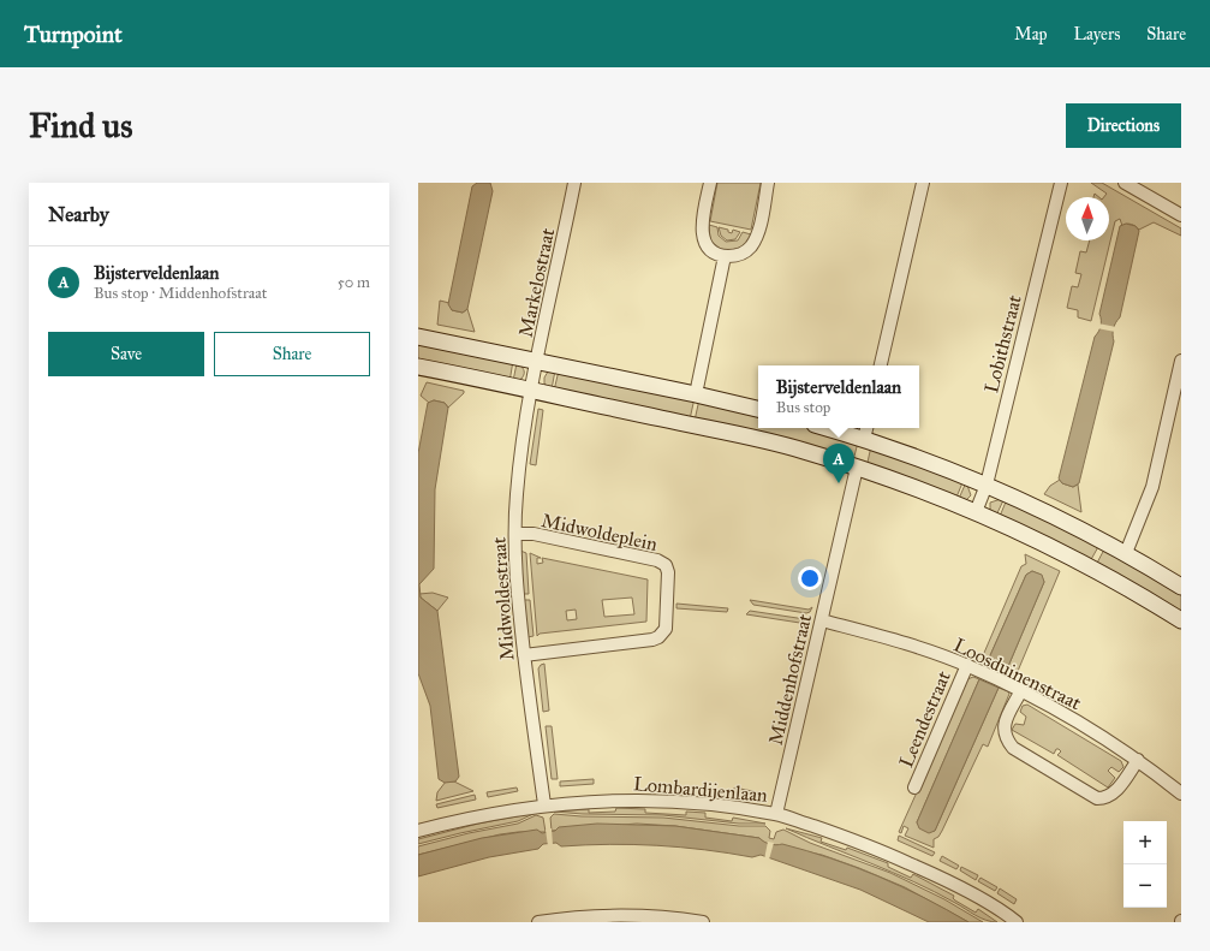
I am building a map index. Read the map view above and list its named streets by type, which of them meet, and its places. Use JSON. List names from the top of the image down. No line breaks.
{"streets":{"street":["Markelostraat","Lobithstraat","Midwoldeplein","Midwoldestraat","Loosduinenstraat","Middenhofstraat","Leendestraat","Lombardijenlaan"]},"crossings":[["Markelostraat","Midwoldestraat"],["Midwoldeplein","Midwoldestraat"],["Midwoldestraat","Lombardijenlaan"],["Loosduinenstraat","Middenhofstraat"],["Loosduinenstraat","Leendestraat"],["Middenhofstraat","Lombardijenlaan"]],"north":"top","page":{"header":"Turnpoint","nav":["Map","Layers","Share"],"buttons":["Directions",["Save","Share"]],"title":"Find us","heading":"Nearby","list":[{"mark":"A","name":"Bijsterveldenlaan","note":"Bus stop · Middenhofstraat","value":"50 m"}],"popup":["Bijsterveldenlaan","Bus stop"],"pins":"A","map_buttons":["+","−"]}}
